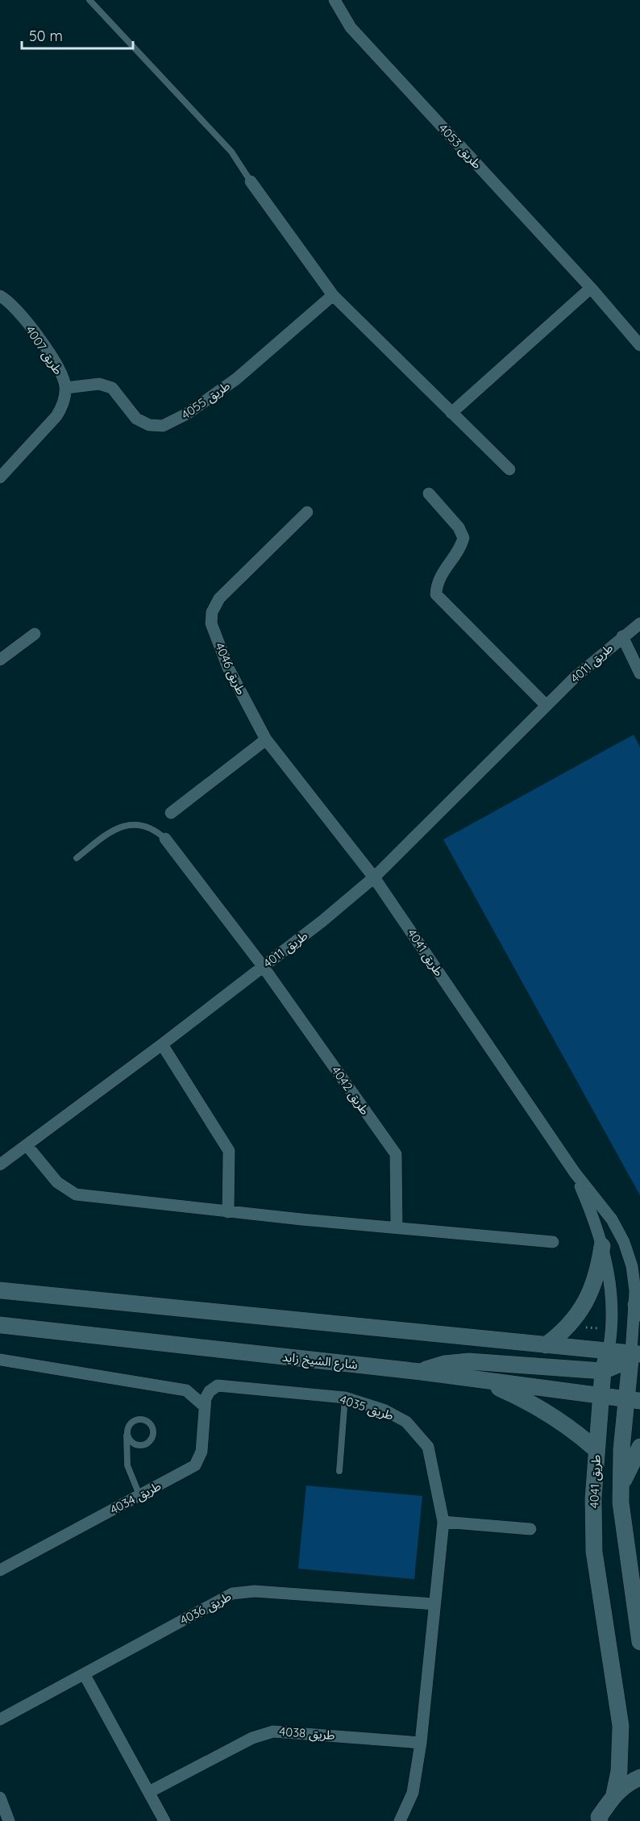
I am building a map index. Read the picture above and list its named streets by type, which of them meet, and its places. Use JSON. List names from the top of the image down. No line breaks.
{"streets":{"main road":["طريق 4041","شارع الشيخ زايد"],"street":["طريق 4053","طريق 4007","طريق 4055","طريق 4011","طريق 4046","طريق 4042","طريق 4035","طريق 4034","طريق 4036","طريق 4038"]},"crossings":[["طريق 4007","طريق 4055"],["طريق 4011","طريق 4041"],["طريق 4011","طريق 4042"],["طريق 4046","طريق 4041"],["طريق 4041","شارع الشيخ زايد"],["طريق 4035","طريق 4034"],["طريق 4035","طريق 4036"],["طريق 4035","طريق 4038"]],"scale_bar":"50 m"}
